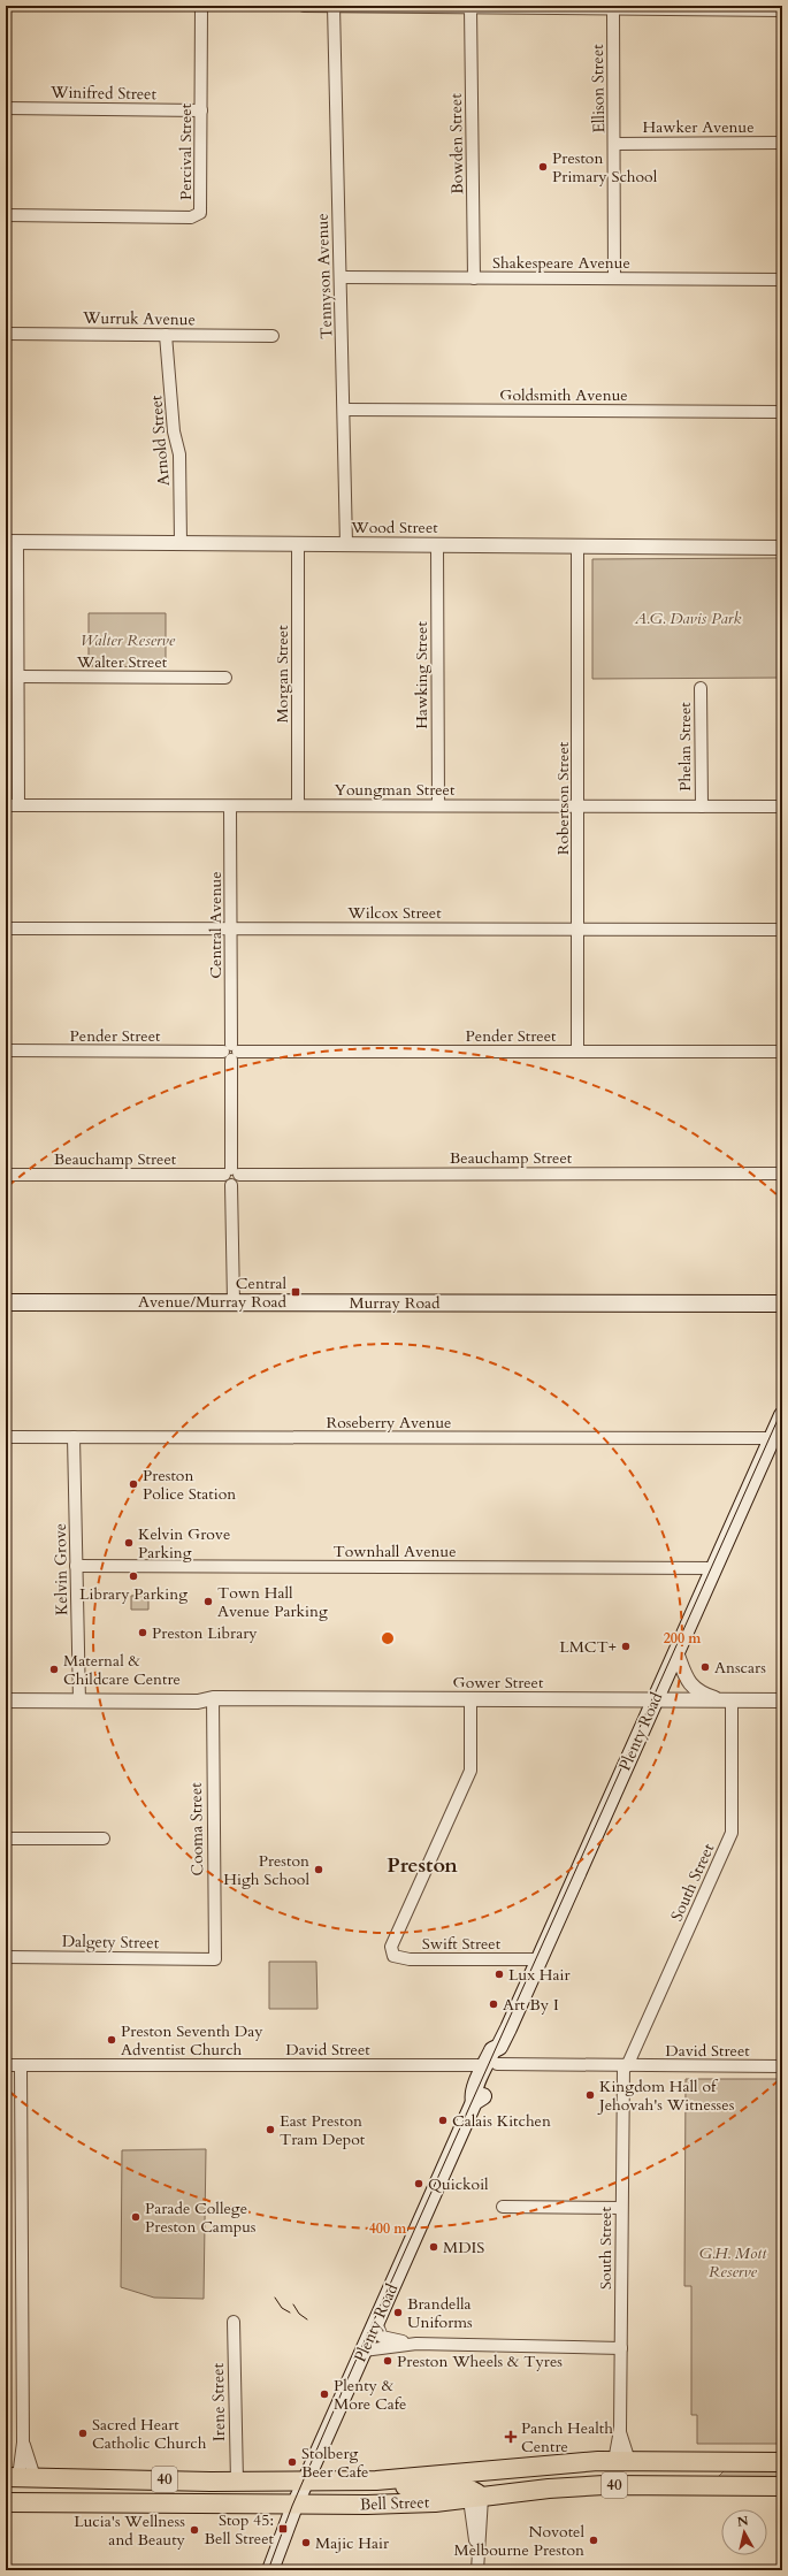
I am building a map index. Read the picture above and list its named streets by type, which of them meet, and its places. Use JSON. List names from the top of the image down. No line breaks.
{"streets":{"highway":["40","Bell Street"],"main road":["Murray Road","Plenty Road"],"street":["Ellison Street","Winifred Street","Hawker Avenue","Bowden Street","Percival Street","Shakespeare Avenue","Tennyson Avenue","Wurruk Avenue","Goldsmith Avenue","Arnold Street","Wood Street","Walter Street","Morgan Street","Hawking Street","Phelan Street","Youngman Street","Robertson Street","Wilcox Street","Central Avenue","Pender Street","Beauchamp Street","Roseberry Avenue","Townhall Avenue","Kelvin Grove","Gower Street","Cooma Street","South Street","Dalgety Street","Swift Street","David Street","Irene Street"]},"crossings":[["Ellison Street","Hawker Avenue"],["Ellison Street","Shakespeare Avenue"],["Winifred Street","Percival Street"],["Bowden Street","Shakespeare Avenue"],["Shakespeare Avenue","Tennyson Avenue"],["Tennyson Avenue","Goldsmith Avenue"],["Tennyson Avenue","Wood Street"],["Wurruk Avenue","Arnold Street"],["Arnold Street","Wood Street"],["Wood Street","Morgan Street"],["Wood Street","Hawking Street"],["Wood Street","Robertson Street"],["Morgan Street","Youngman Street"],["Hawking Street","Youngman Street"],["Phelan Street","Youngman Street"],["Youngman Street","Robertson Street"],["Youngman Street","Central Avenue"],["Robertson Street","Wilcox Street"],["Robertson Street","Pender Street"],["Wilcox Street","Central Avenue"],["Central Avenue","Pender Street"],["Central Avenue","Beauchamp Street"],["Roseberry Avenue","Kelvin Grove"],["Roseberry Avenue","Plenty Road"],["Townhall Avenue","Kelvin Grove"],["Townhall Avenue","Plenty Road"],["Kelvin Grove","Gower Street"],["Gower Street","Plenty Road"],["Gower Street","Cooma Street"],["Gower Street","South Street"],["Gower Street","Swift Street"],["Plenty Road","Swift Street"],["Plenty Road","David Street"],["Plenty Road","Bell Street"],["Cooma Street","Dalgety Street"],["South Street","David Street"],["South Street","Bell Street"],["Irene Street","Bell Street"]],"districts":["Preston"],"parks":["A.G. Davis Park","Walter Reserve","G.H. Mott Reserve"],"places":{"other":["Preston Primary School","Preston Police Station","Kelvin Grove Parking","Library Parking","Town Hall Avenue Parking","Preston Library","LMCT+","Anscars","Maternal & Childcare Centre","Preston High School","Lux Hair","Art By I","Preston Seventh Day Adventist Church","Kingdom Hall of Jehovah's Witnesses","Calais Kitchen","East Preston Tram Depot","Quickoil","Parade College Preston Campus","MDIS","Brandella Uniforms","Preston Wheels & Tyres","Plenty & More Cafe","Sacred Heart Catholic Church","Stolberg Beer Cafe","Lucia's Wellness and Beauty","Novotel Melbourne Preston","Majic Hair"],"transit":["Central Avenue/Murray Road","Stop 45: Bell Street"],"health":["Panch Health Centre"]},"north":"top","rings":["200 m","400 m"]}
